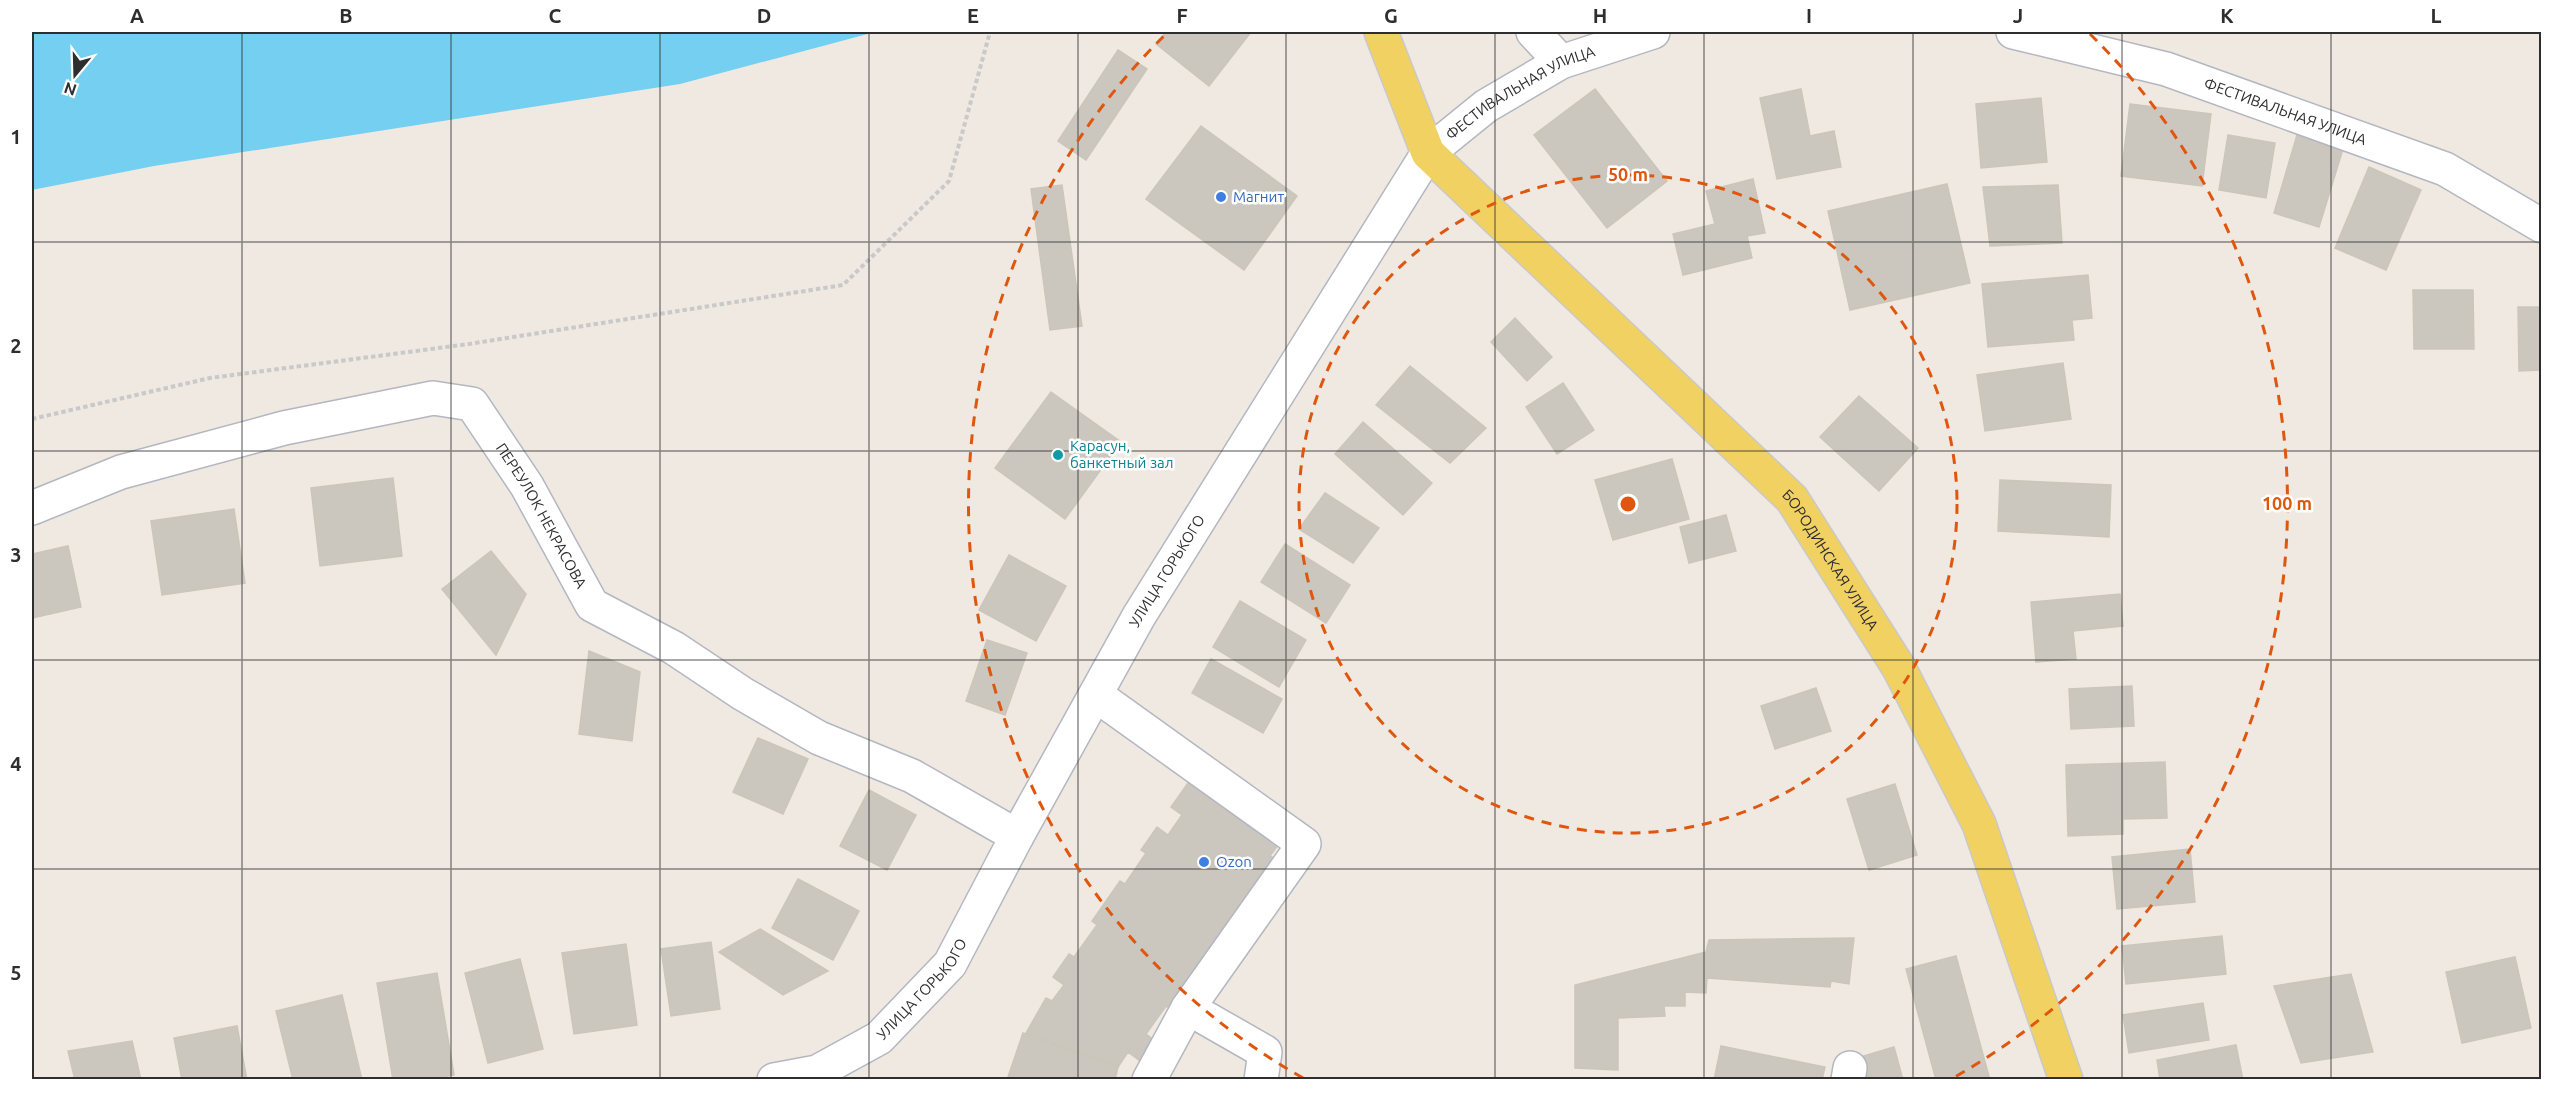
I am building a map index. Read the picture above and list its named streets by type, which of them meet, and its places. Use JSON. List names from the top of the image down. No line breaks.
{"streets":{"main road":["БОРОДИНСКАЯ УЛИЦА"],"street":["ФЕСТИВАЛЬНАЯ УЛИЦА","ПЕРЕУЛОК НЕКРАСОВА","УЛИЦА ГОРЬКОГО"]},"crossings":[["ФЕСТИВАЛЬНАЯ УЛИЦА","БОРОДИНСКАЯ УЛИЦА"],["ФЕСТИВАЛЬНАЯ УЛИЦА","УЛИЦА ГОРЬКОГО"],["ПЕРЕУЛОК НЕКРАСОВА","УЛИЦА ГОРЬКОГО"],["БОРОДИНСКАЯ УЛИЦА","УЛИЦА ГОРЬКОГО"]],"places":["Магнит","Карасун, банкетный зал","Ozon"],"north":"bottom","grid":{"columns":["A","B","C","D","E","F","G","H","I","J","K","L"],"rows":["1","2","3","4","5"]},"rings":["50 m","100 m"]}
